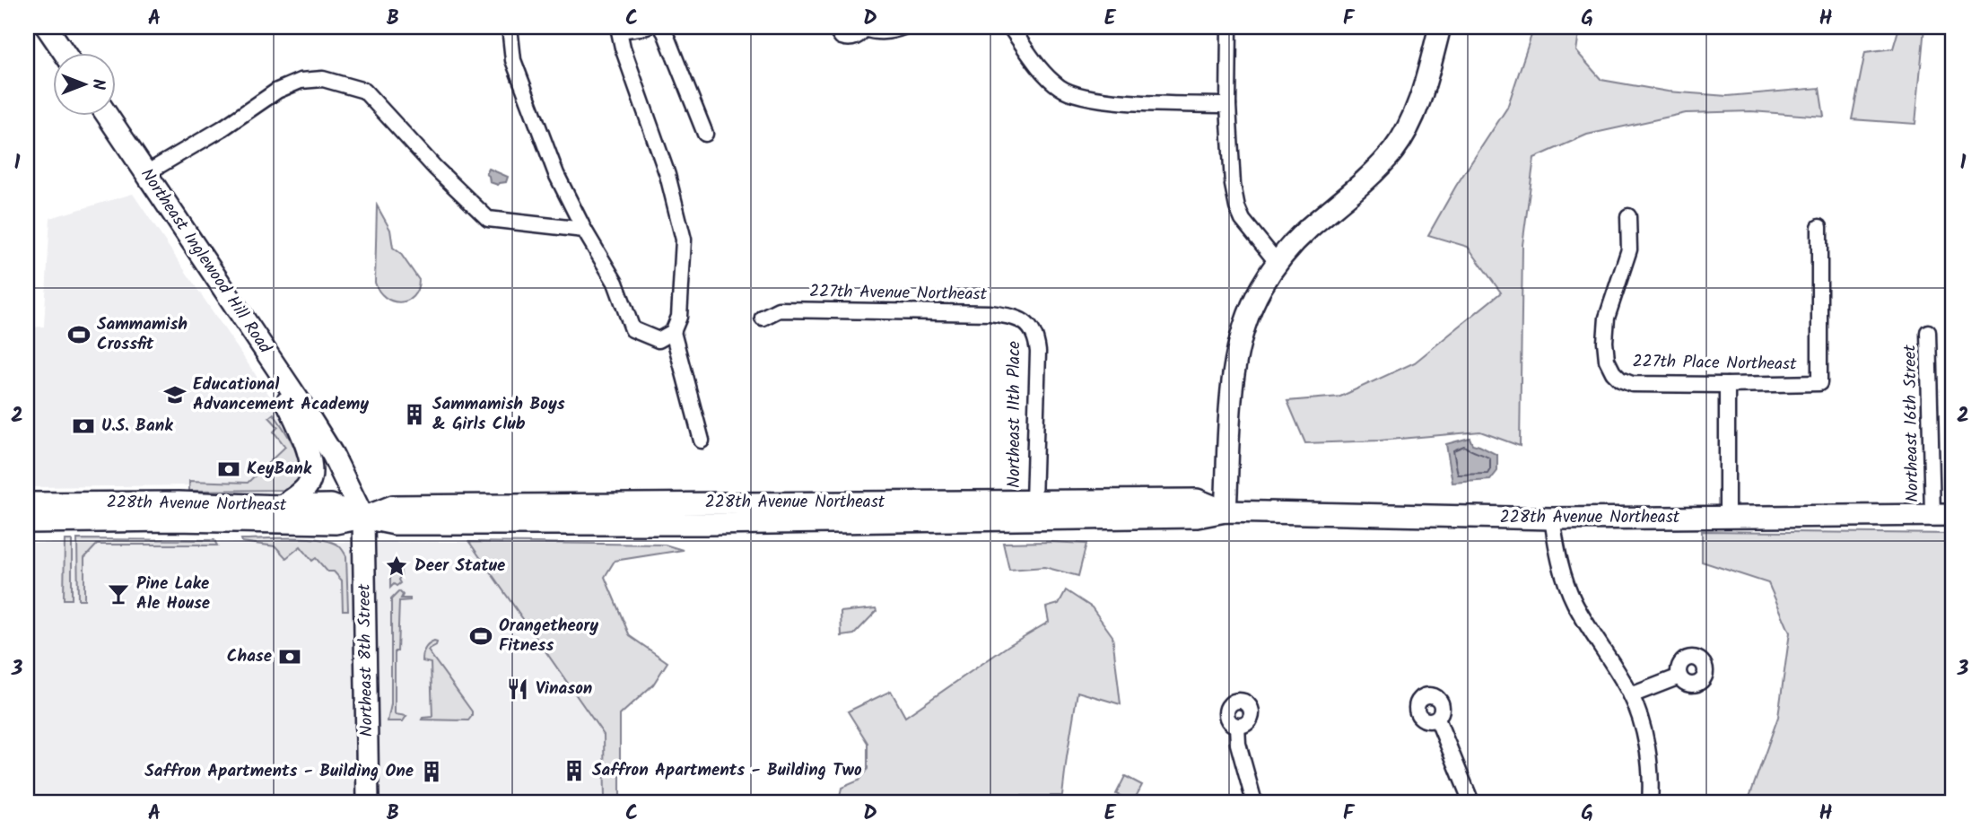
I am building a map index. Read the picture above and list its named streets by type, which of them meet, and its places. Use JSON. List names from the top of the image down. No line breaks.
{"streets":{"main road":["Northeast Inglewood Hill Road","228th Avenue Northeast","Northeast 8th Street"],"street":["227th Avenue Northeast","227th Place Northeast","Northeast 11th Place","Northeast 16th Street"]},"crossings":[["Northeast Inglewood Hill Road","228th Avenue Northeast"],["Northeast Inglewood Hill Road","Northeast 8th Street"],["227th Avenue Northeast","Northeast 11th Place"],["Northeast 11th Place","228th Avenue Northeast"],["Northeast 16th Street","228th Avenue Northeast"],["228th Avenue Northeast","Northeast 8th Street"]],"places":{"sports":["Sammamish Crossfit","Orangetheory Fitness"],"school or university":["Educational Advancement Academy"],"building":["Sammamish Boys & Girls Club","Saffron Apartments - Building Two","Saffron Apartments - Building One"],"bank":["U.S. Bank","KeyBank","Chase"],"place":["Deer Statue"],"bar":["Pine Lake Ale House"],"restaurant":["Vinason"]},"north":"right","grid":{"columns":["A","B","C","D","E","F","G","H"],"rows":["1","2","3"]}}
